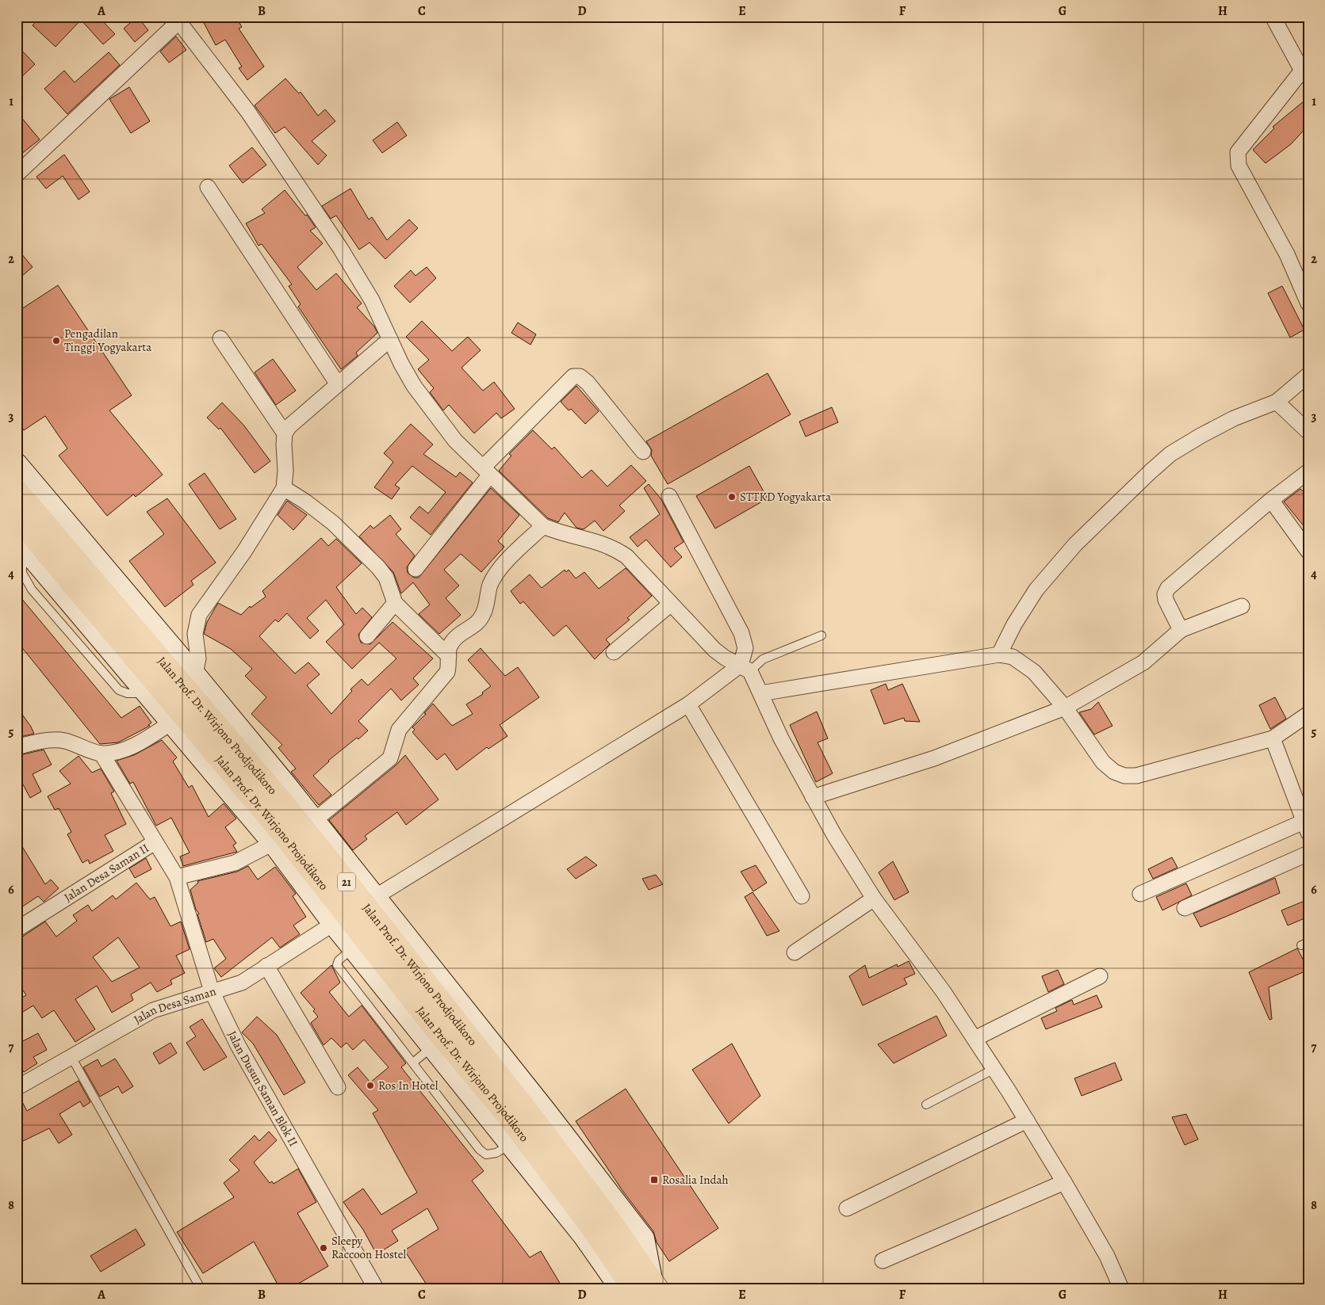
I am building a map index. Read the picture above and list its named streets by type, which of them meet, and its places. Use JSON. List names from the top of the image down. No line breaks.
{"streets":{"highway":["Jalan Prof. Dr. Wirjono Prodjodikoro","Jalan Prof. Dr. Wirjono Projodikoro","21"],"street":["Jalan Desa Saman II","Jalan Desa Saman","Jalan Dusun Saman Blok II"]},"crossings":[["Jalan Desa Saman II","Jalan Dusun Saman Blok II"],["Jalan Desa Saman","Jalan Dusun Saman Blok II"]],"places":{"other":["Pengadilan Tinggi Yogyakarta","STTKD Yogyakarta","Ros In Hotel","Sleepy Raccoon Hostel"],"transit":["Rosalia Indah"]},"grid":{"columns":["A","B","C","D","E","F","G","H"],"rows":["1","2","3","4","5","6","7","8"]}}
